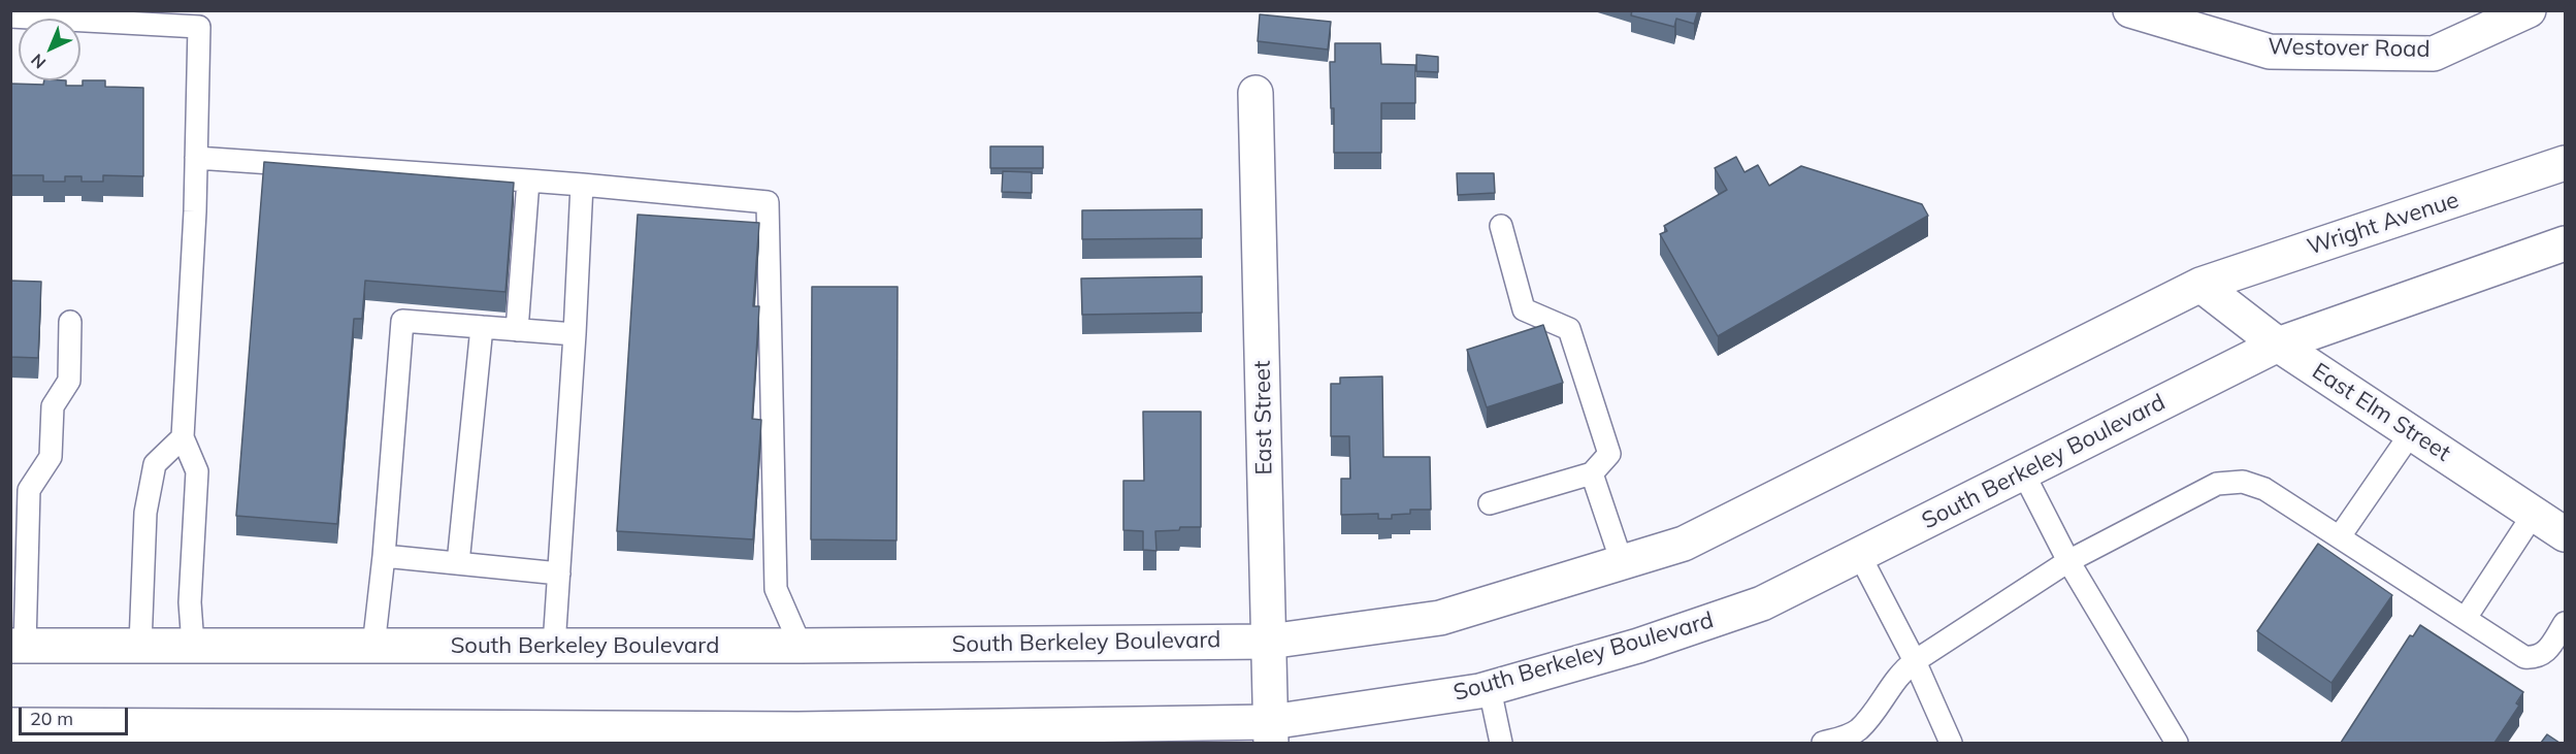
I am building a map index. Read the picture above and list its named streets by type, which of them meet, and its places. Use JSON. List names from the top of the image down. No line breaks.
{"streets":{"street":["Westover Road","Wright Avenue","East Elm Street","East Street","South Berkeley Boulevard"]},"crossings":[["Wright Avenue","East Elm Street"],["Wright Avenue","South Berkeley Boulevard"],["East Elm Street","South Berkeley Boulevard"],["East Street","South Berkeley Boulevard"]],"scale_bar":"20 m","north":"bottom left"}
